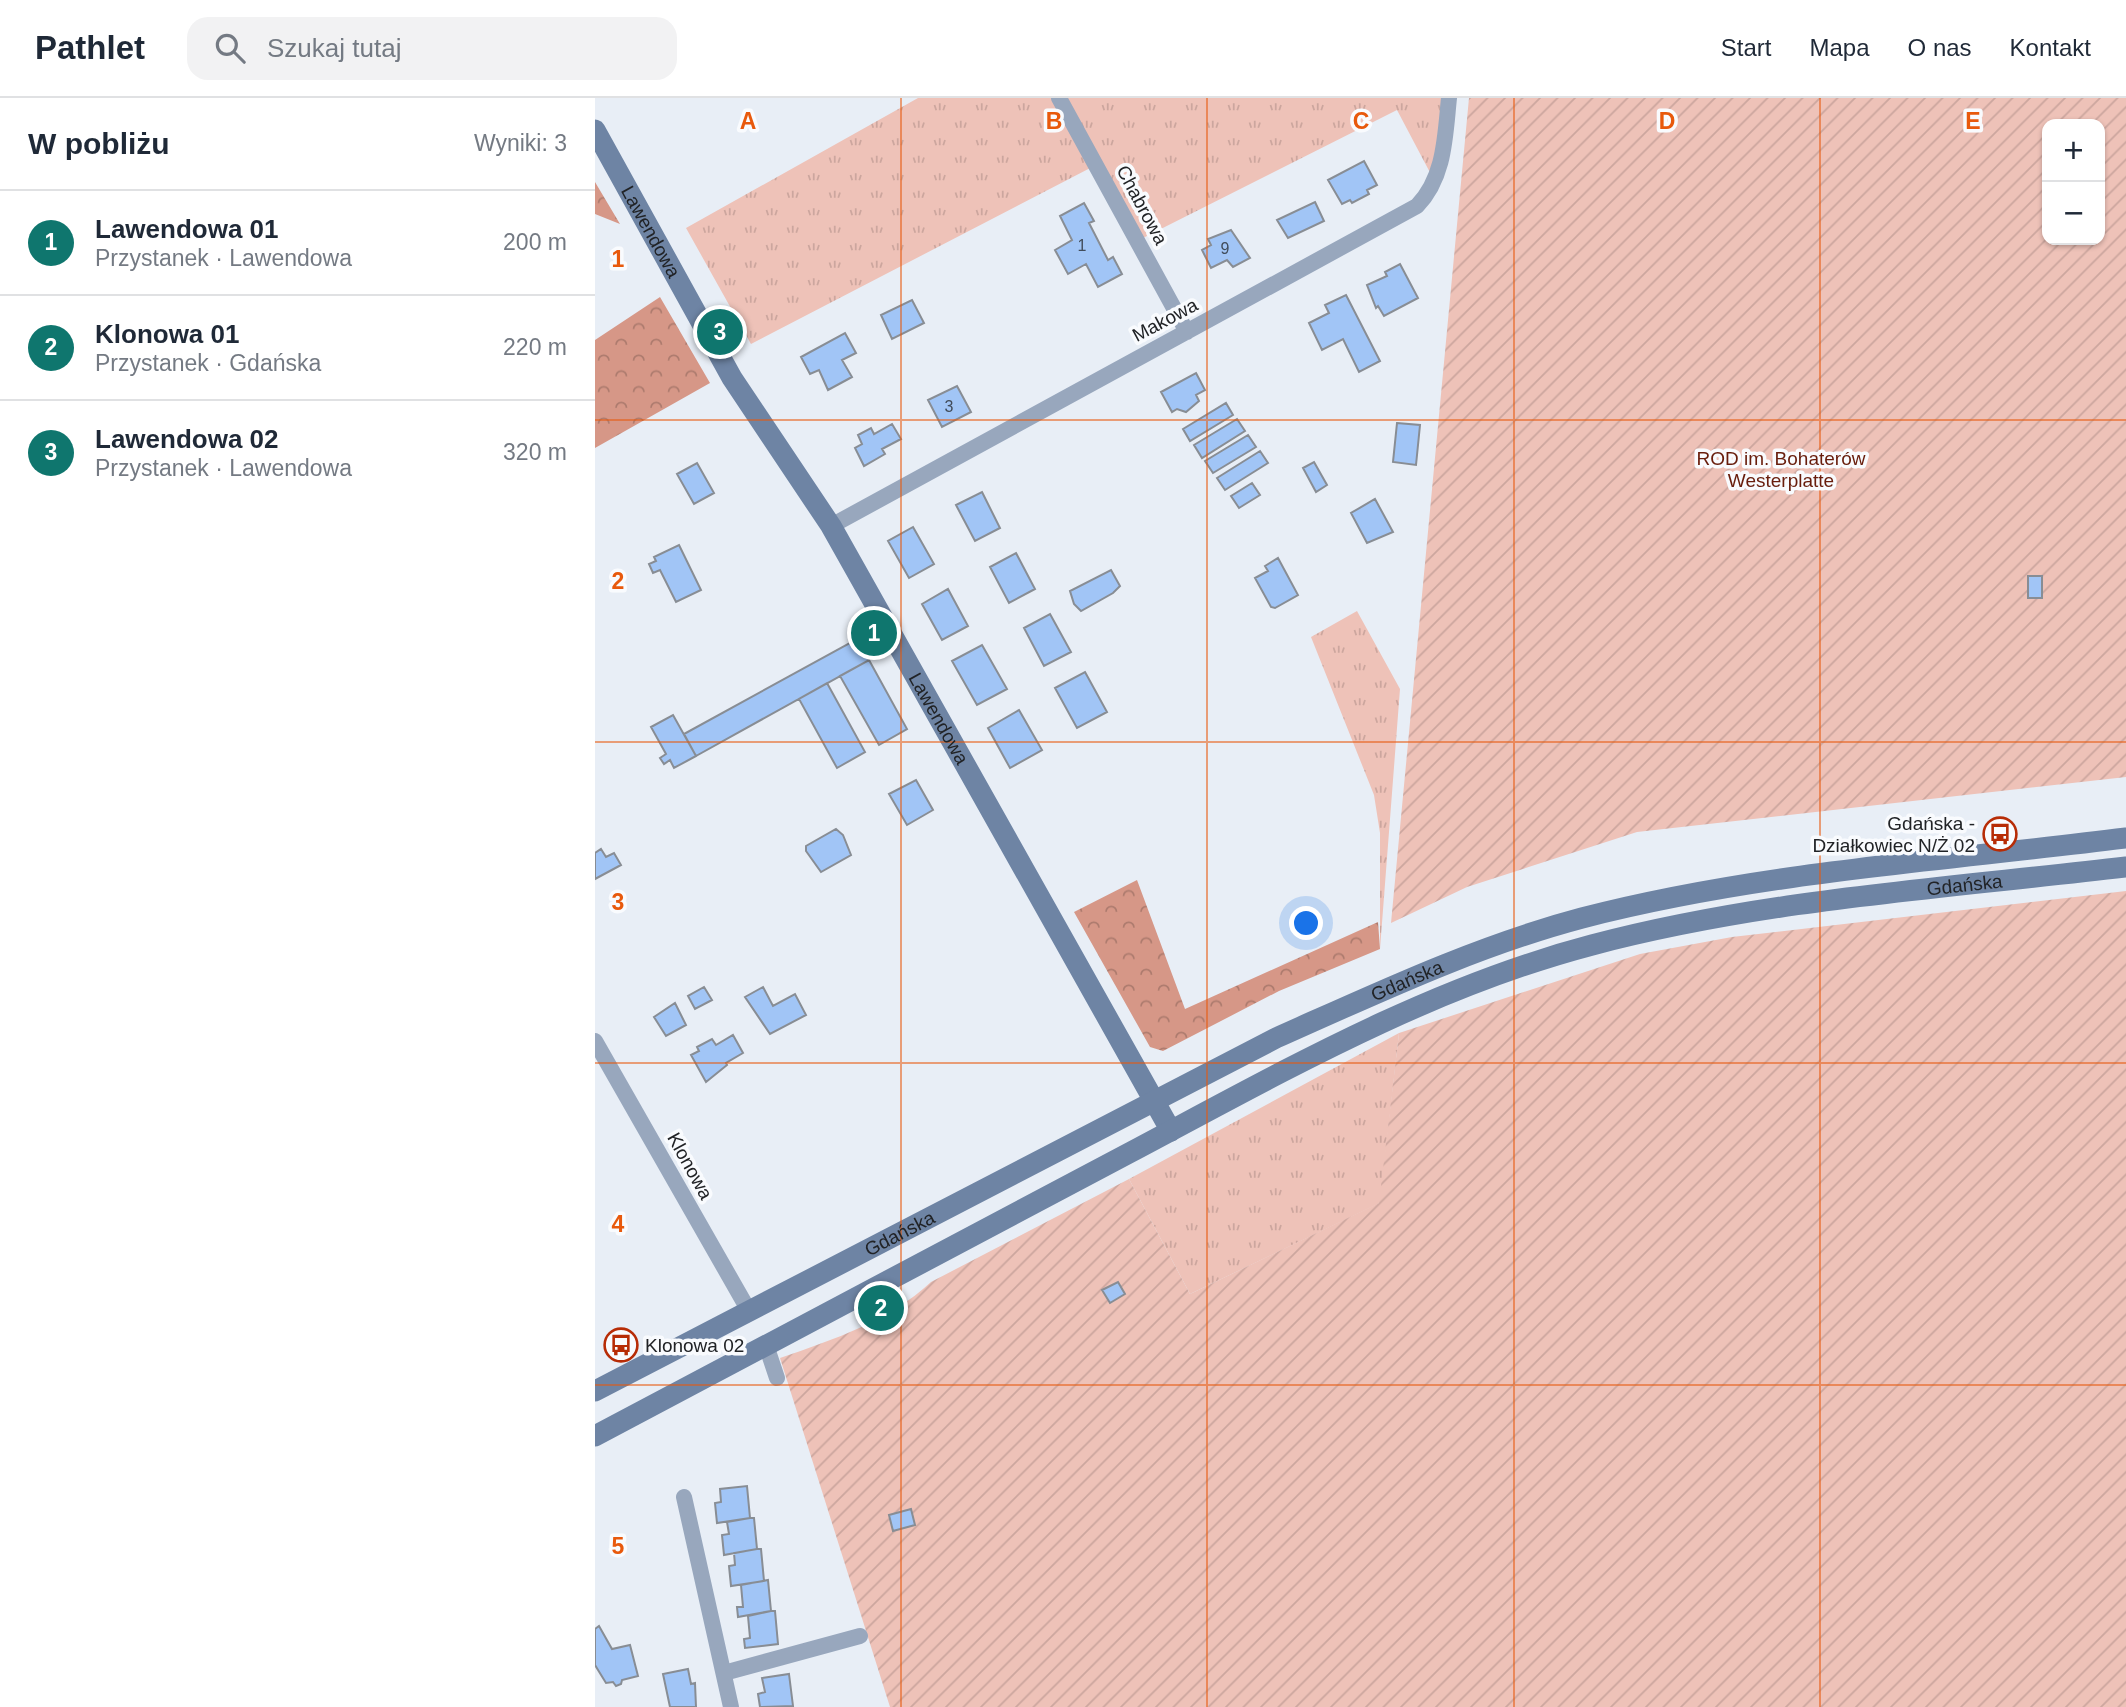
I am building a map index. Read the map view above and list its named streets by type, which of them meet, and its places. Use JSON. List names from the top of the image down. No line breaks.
{"streets":{"main road":["Lawendowa","Gdańska"],"street":["Chabrowa","Makowa","Klonowa"]},"crossings":[["Chabrowa","Makowa"],["Lawendowa","Makowa"],["Lawendowa","Gdańska"],["Gdańska","Klonowa"]],"parks":["ROD im. Bohaterów Westerplatte"],"places":{"bus stop":["Gdańska - Działkowiec N/Ż 02","Klonowa 02"]},"house_numbers":["1","9","3"],"page":{"header":"Pathlet","search":"Szukaj tutaj","nav":["Start","Mapa","O nas","Kontakt"],"heading":["W pobliżu","Wyniki: 3"],"map_buttons":["+","−"],"list":[{"mark":"1","name":"Lawendowa 01","note":"Przystanek · Lawendowa","value":"200 m"},{"mark":"2","name":"Klonowa 01","note":"Przystanek · Gdańska","value":"220 m"},{"mark":"3","name":"Lawendowa 02","note":"Przystanek · Lawendowa","value":"320 m"}],"pins":["3","1","2"]},"grid":{"columns":["A","B","C","D","E"],"rows":["1","2","3","4","5"]}}
